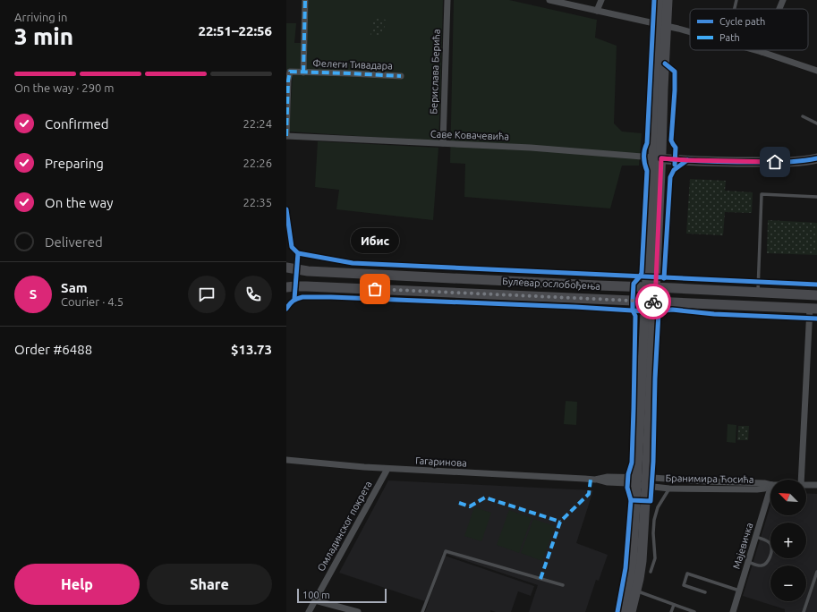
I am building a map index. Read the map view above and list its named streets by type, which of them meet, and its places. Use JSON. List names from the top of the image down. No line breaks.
{"streets":{"street":["Фелеги Тивадара","Берислава Берића","Саве Ковачевића","Булевар ослобођења","Гагаринова","Бранимира Ћосића","Омладинског покрета","Мајевичка"]},"crossings":[["Фелеги Тивадара","Саве Ковачевића"],["Берислава Берића","Саве Ковачевића"],["Гагаринова","Бранимира Ћосића"],["Гагаринова","Омладинског покрета"]],"places":["Ибис"],"legend":["Cycle path","Path"],"scale_bar":"100 m","north":"top left","page":{"heading":["3 min","Arriving in","22:51–22:56"],"panel":["Sam","Courier · 4.5","Order #6488","$13.73"],"bar":"On the way · 290 m","list":[["Confirmed","22:24"],["Preparing","22:26"],["On the way","22:35"],"Delivered"],"bubble":"Ибис","round":"S","map_buttons":["+","−"],"buttons":["Help","Share"],"scale":"100 m"}}
